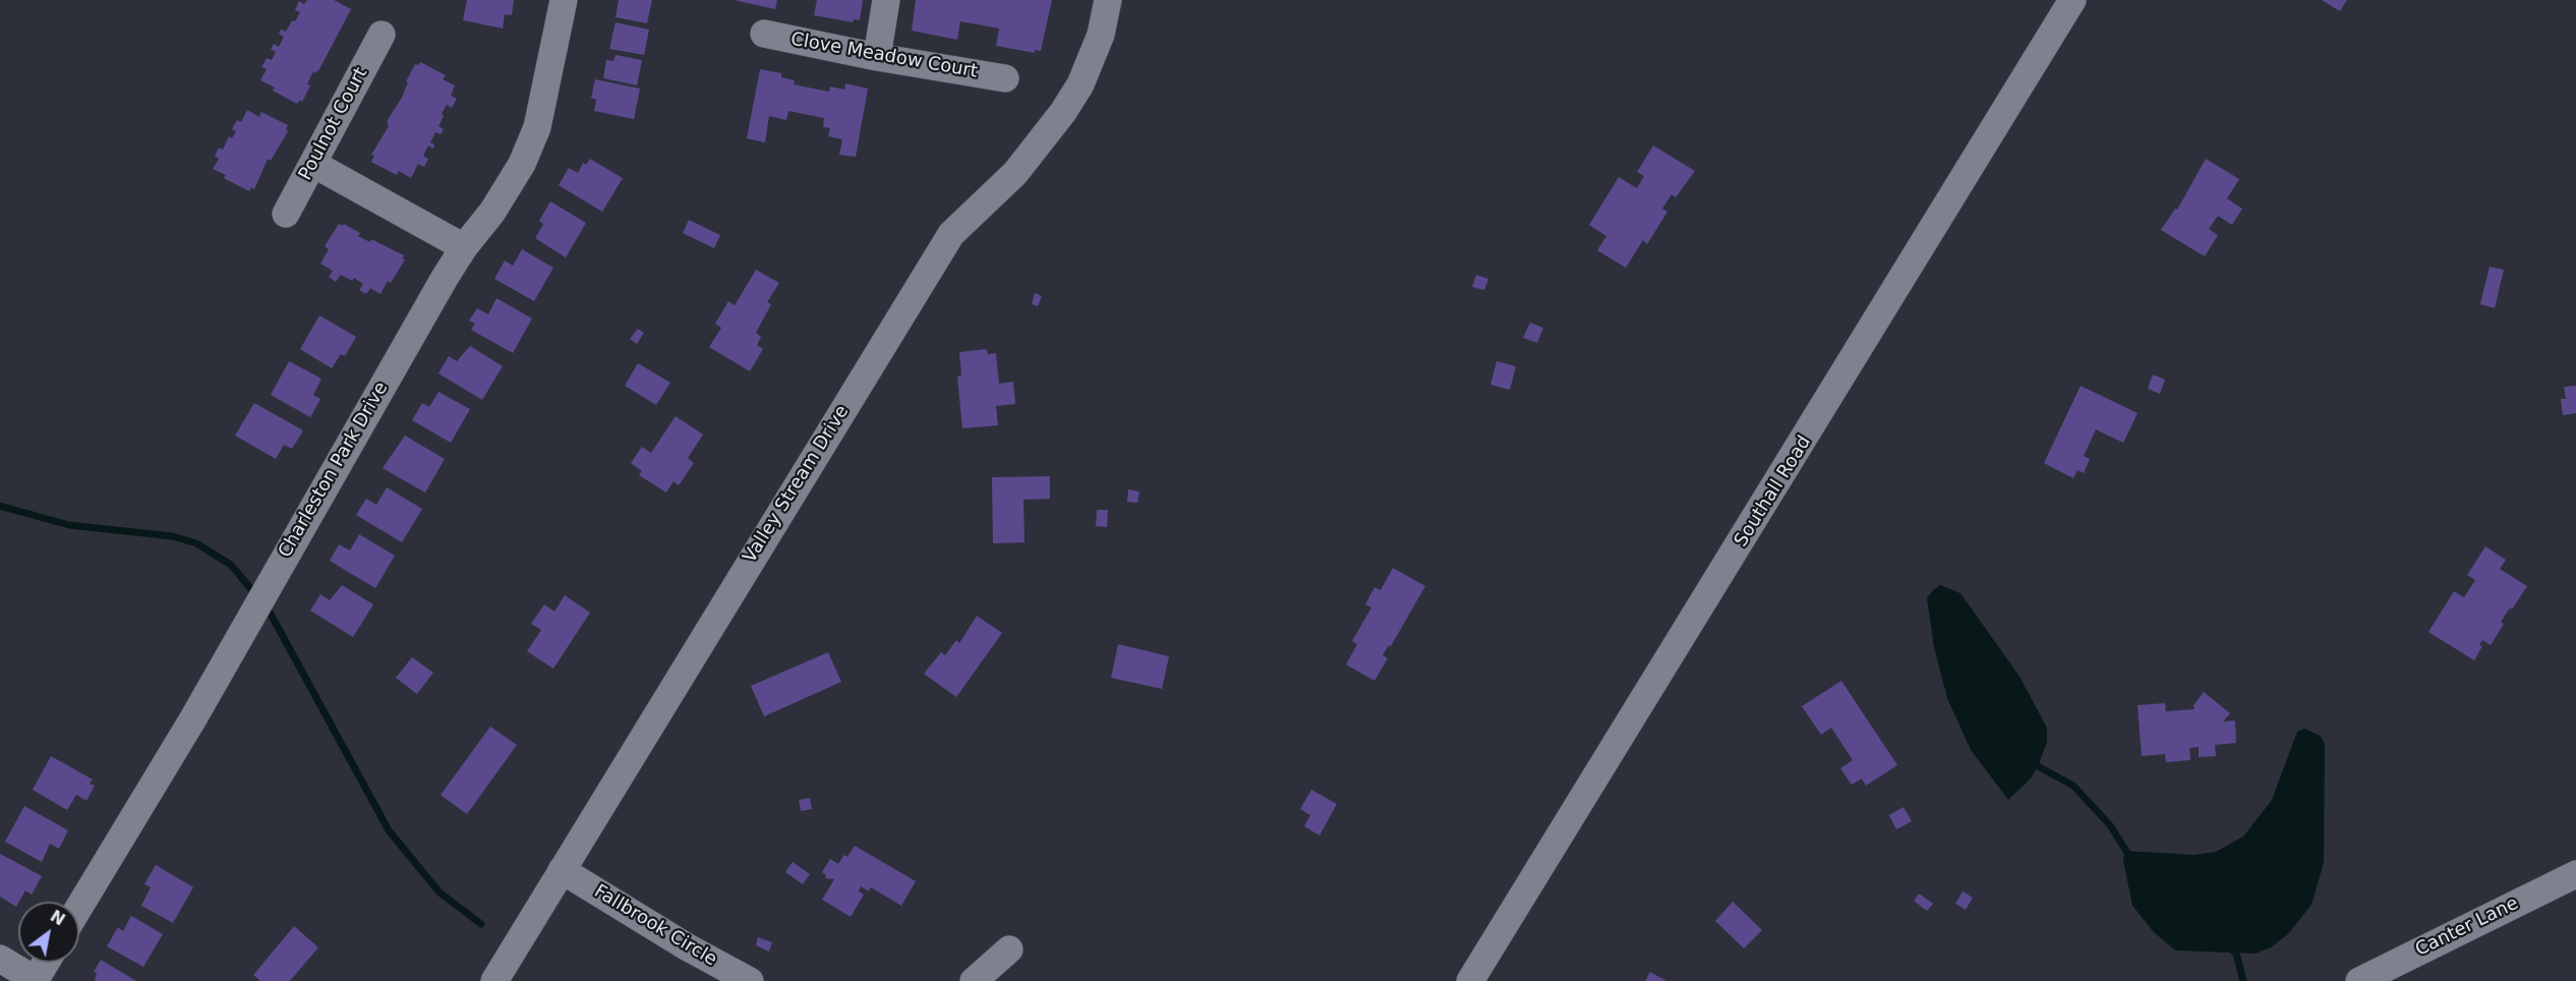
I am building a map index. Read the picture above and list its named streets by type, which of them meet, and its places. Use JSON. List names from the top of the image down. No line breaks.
{"streets":{"street":["Clove Meadow Court","Poulnot Court","Charleston Park Drive","Valley Stream Drive","Southall Road","Fallbrook Circle","Canter Lane"]},"crossings":[["Valley Stream Drive","Fallbrook Circle"]],"north":"top right"}
